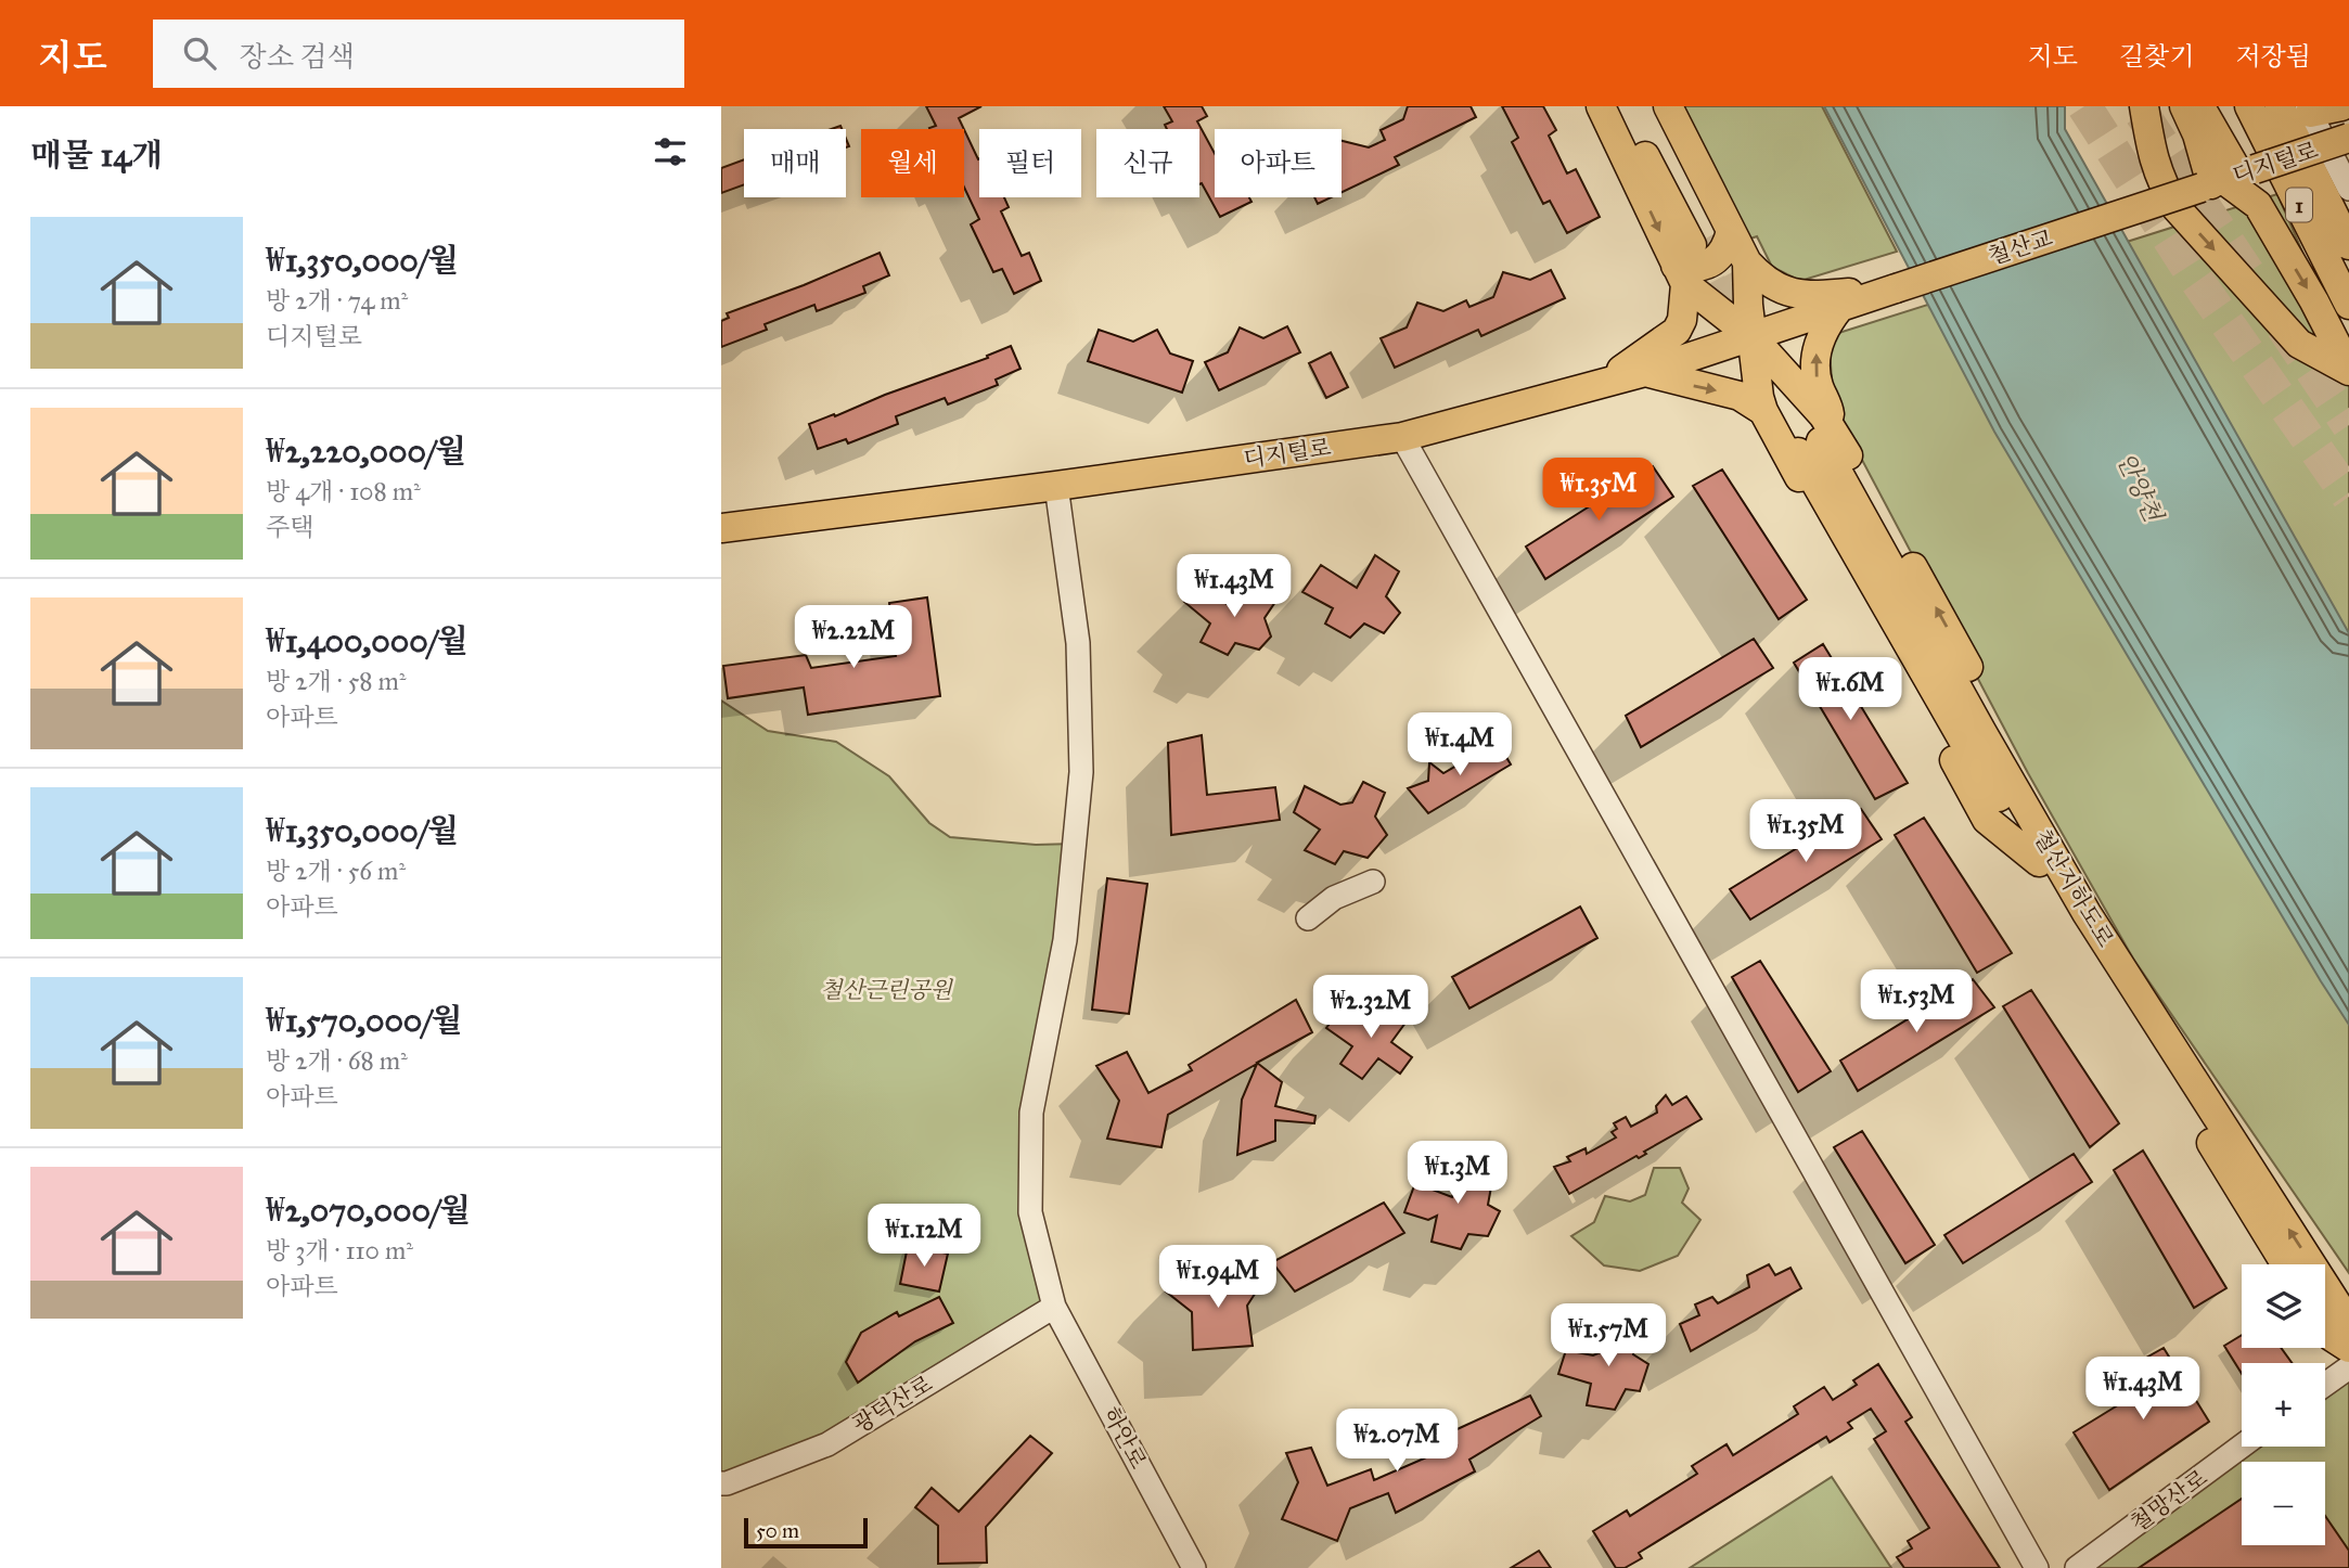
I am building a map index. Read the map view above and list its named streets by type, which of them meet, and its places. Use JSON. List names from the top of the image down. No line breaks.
{"streets":{"main road":["디지털로","1","철산교","철산지하도로"],"street":["광덕산로","하안로","철망산로"]},"crossings":[["디지털로","철산교"],["디지털로","하안로"],["광덕산로","하안로"]],"water":["안양천"],"parks":["철산근린공원"],"scale_bar":"50 m","page":{"header":"지도","search":"장소 검색","nav":["지도","길찾기","저장됨"],"heading":"매물 14개","chip":["매매","월세","필터","신규","아파트"],"list":[{"name":"₩1,350,000/월","note":"방 2개 · 74 m² · 디지털로"},{"name":"₩2,220,000/월","note":"방 4개 · 108 m² · 주택"},{"name":"₩1,400,000/월","note":"방 2개 · 58 m² · 아파트"},{"name":"₩1,350,000/월","note":"방 2개 · 56 m² · 아파트"},{"name":"₩1,570,000/월","note":"방 2개 · 68 m² · 아파트"},{"name":"₩2,070,000/월","note":"방 3개 · 110 m² · 아파트"}],"price":["₩1.35M","₩1.43M","₩2.22M","₩1.6M","₩1.4M","₩1.35M","₩1.53M","₩2.32M","₩1.3M","₩1.12M","₩1.94M","₩1.57M","₩1.43M","₩2.07M"],"map_buttons":["+","−"],"scale":"50 m"}}
